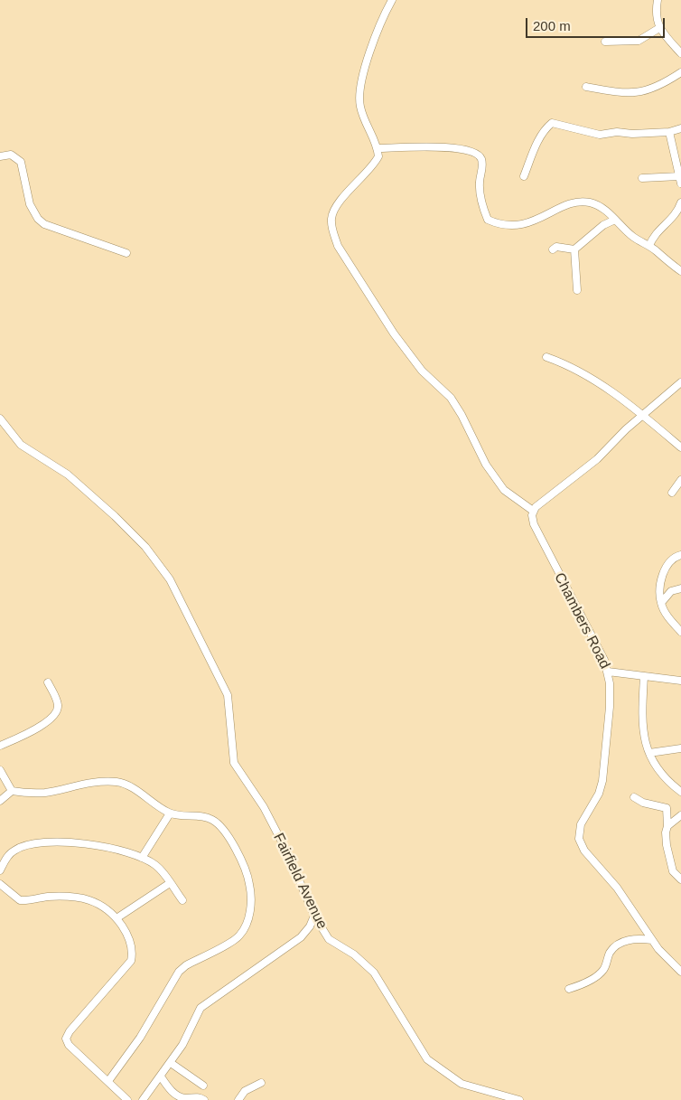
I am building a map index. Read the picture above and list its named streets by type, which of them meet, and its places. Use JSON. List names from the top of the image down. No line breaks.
{"streets":{"street":["Chambers Road","Fairfield Avenue"]},"scale_bar":"200 m"}
